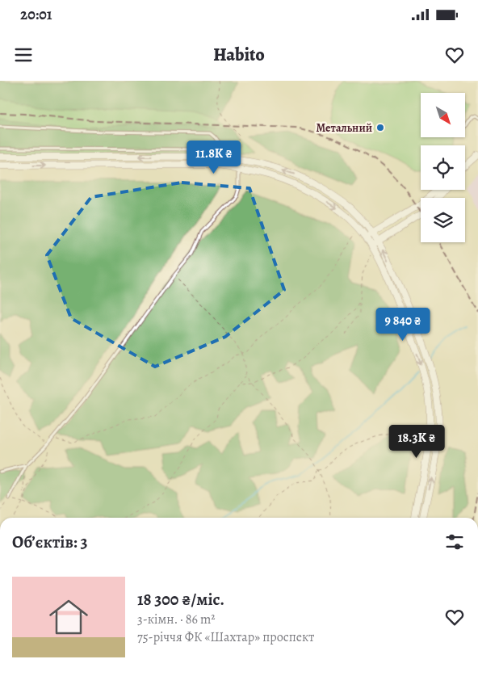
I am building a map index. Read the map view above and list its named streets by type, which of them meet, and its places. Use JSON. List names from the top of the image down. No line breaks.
{"places":["Метальний"],"north":"bottom right","page":{"status":"20:01","header":"Habito","price":["11.8K ₴","9 840 ₴","18.3K ₴"],"heading":"Об’єктів: 3","list":[{"name":"18 300 ₴/міс.","note":"3-кімн. · 86 m² · 75-річчя ФК «Шахтар» проспект"}]}}
